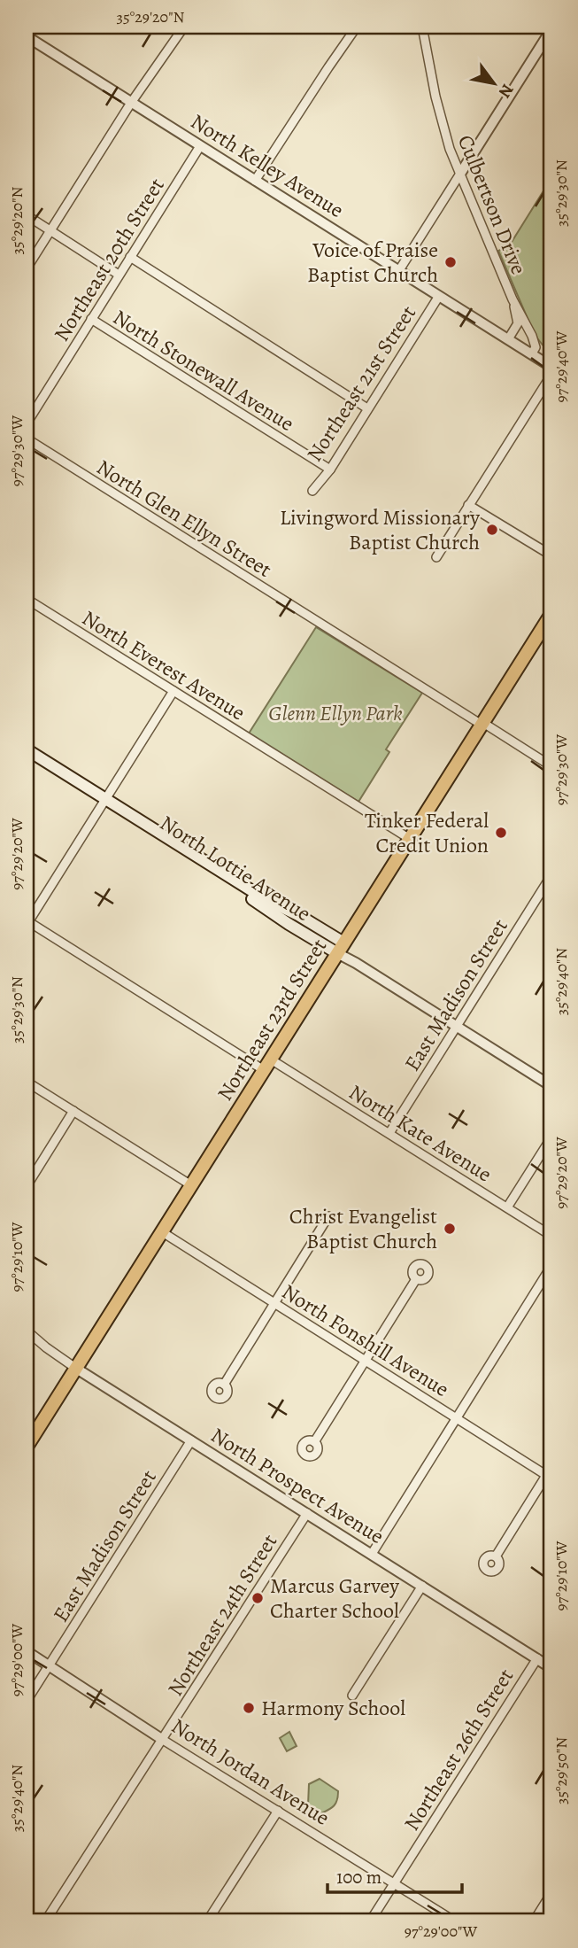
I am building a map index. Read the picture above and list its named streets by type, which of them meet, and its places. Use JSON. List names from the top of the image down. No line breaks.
{"streets":{"main road":["North Lottie Avenue","Northeast 23rd Street"],"street":["North Kelley Avenue","Culbertson Drive","Northeast 20th Street","North Stonewall Avenue","Northeast 21st Street","North Glen Ellyn Street","North Everest Avenue","East Madison Street","North Kate Avenue","North Fonshill Avenue","North Prospect Avenue","Northeast 24th Street","Northeast 26th Street","North Jordan Avenue"]},"crossings":[["North Kelley Avenue","Culbertson Drive"],["North Kelley Avenue","Northeast 20th Street"],["North Kelley Avenue","Northeast 21st Street"],["Culbertson Drive","Northeast 21st Street"],["Northeast 20th Street","North Stonewall Avenue"],["North Stonewall Avenue","Northeast 21st Street"],["North Glen Ellyn Street","Northeast 23rd Street"],["North Everest Avenue","Northeast 23rd Street"],["North Lottie Avenue","East Madison Street"],["North Lottie Avenue","Northeast 23rd Street"],["East Madison Street","North Kate Avenue"],["East Madison Street","North Prospect Avenue"],["East Madison Street","North Jordan Avenue"],["Northeast 23rd Street","North Kate Avenue"],["Northeast 23rd Street","North Fonshill Avenue"],["Northeast 23rd Street","North Prospect Avenue"],["North Prospect Avenue","Northeast 24th Street"],["North Prospect Avenue","Northeast 26th Street"],["Northeast 24th Street","North Jordan Avenue"],["Northeast 26th Street","North Jordan Avenue"]],"parks":["Glenn Ellyn Park"],"places":["Voice of Praise Baptist Church","Livingword Missionary Baptist Church","Tinker Federal Credit Union","Christ Evangelist Baptist Church","Marcus Garvey Charter School","Harmony School"],"scale_bar":"100 m","north":"bottom right","coordinates":["35°29'20\"N","35°29'30\"N","97°29'40\"W","97°29'30\"W","97°29'20\"W","35°29'40\"N","97°29'10\"W","97°29'00\"W","35°29'50\"N"]}
